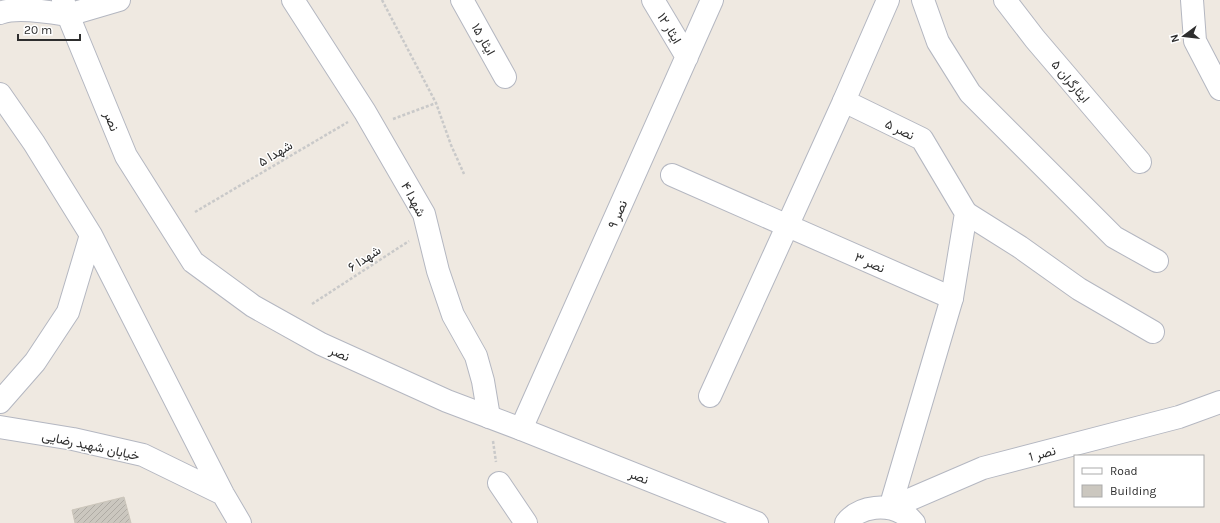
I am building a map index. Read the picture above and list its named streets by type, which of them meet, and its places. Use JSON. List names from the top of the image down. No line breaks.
{"streets":{"street":["ایثار ۱۲","ایثار ۱۵","ایثارگران ۵","نصر","نصر ۵","شهدا ۴","نصر ۹","نصر ۳","خیابان شهید رضایی","نصر 1"],"path":["شهدا ۵","شهدا ۶"]},"crossings":[["ایثار ۱۲","نصر ۹"],["نصر","شهدا ۴"],["نصر","نصر ۹"],["شهدا ۵","شهدا ۴"],["شهدا ۴","شهدا ۶"]],"legend":["Road","Building"],"scale_bar":"20 m","north":"left"}
